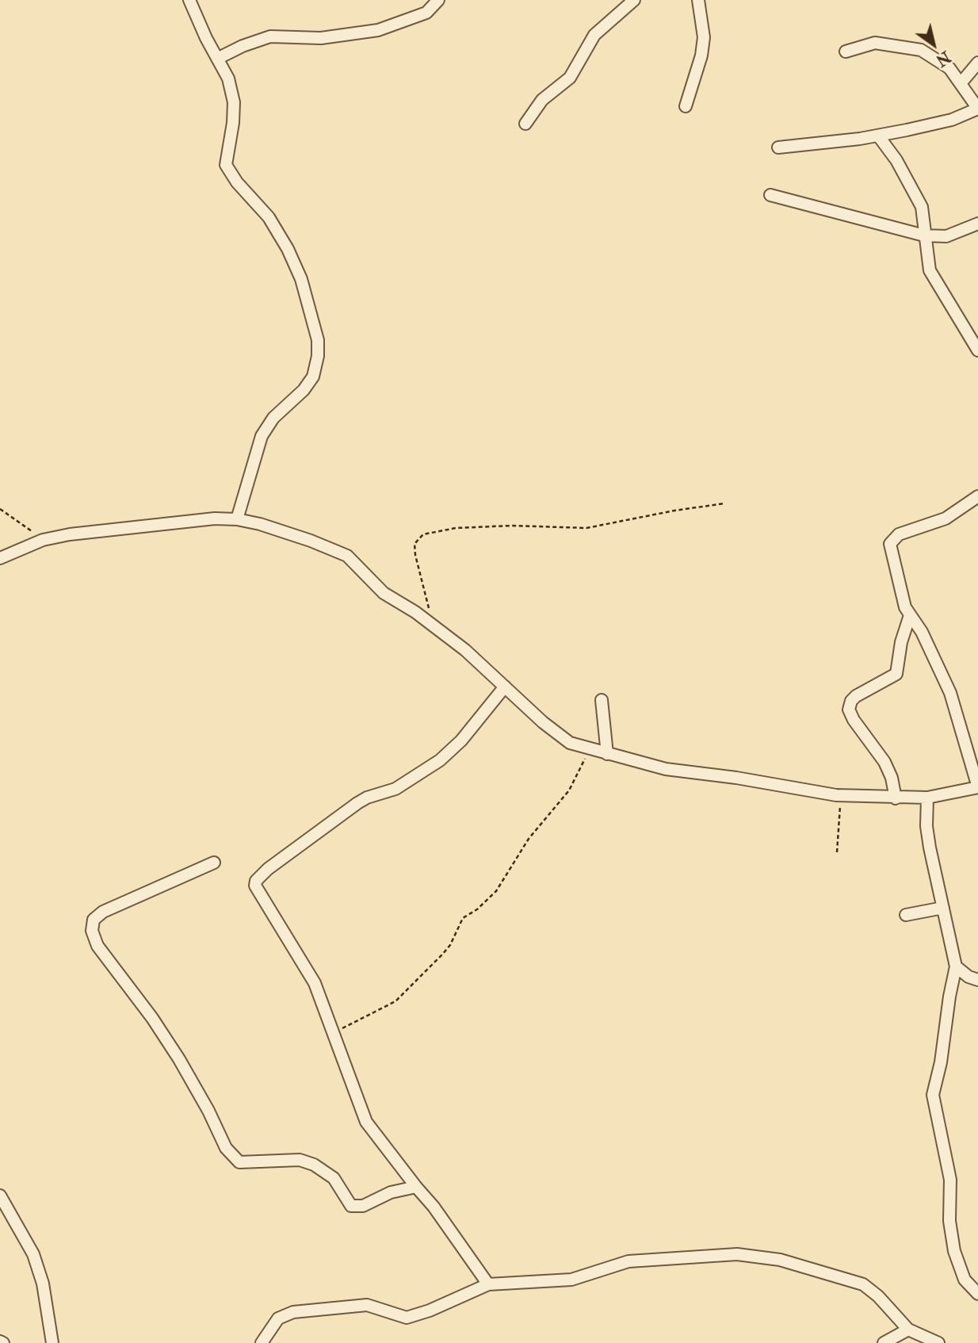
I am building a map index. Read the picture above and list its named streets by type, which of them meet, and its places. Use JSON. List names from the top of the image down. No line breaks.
{"north":"bottom right"}
